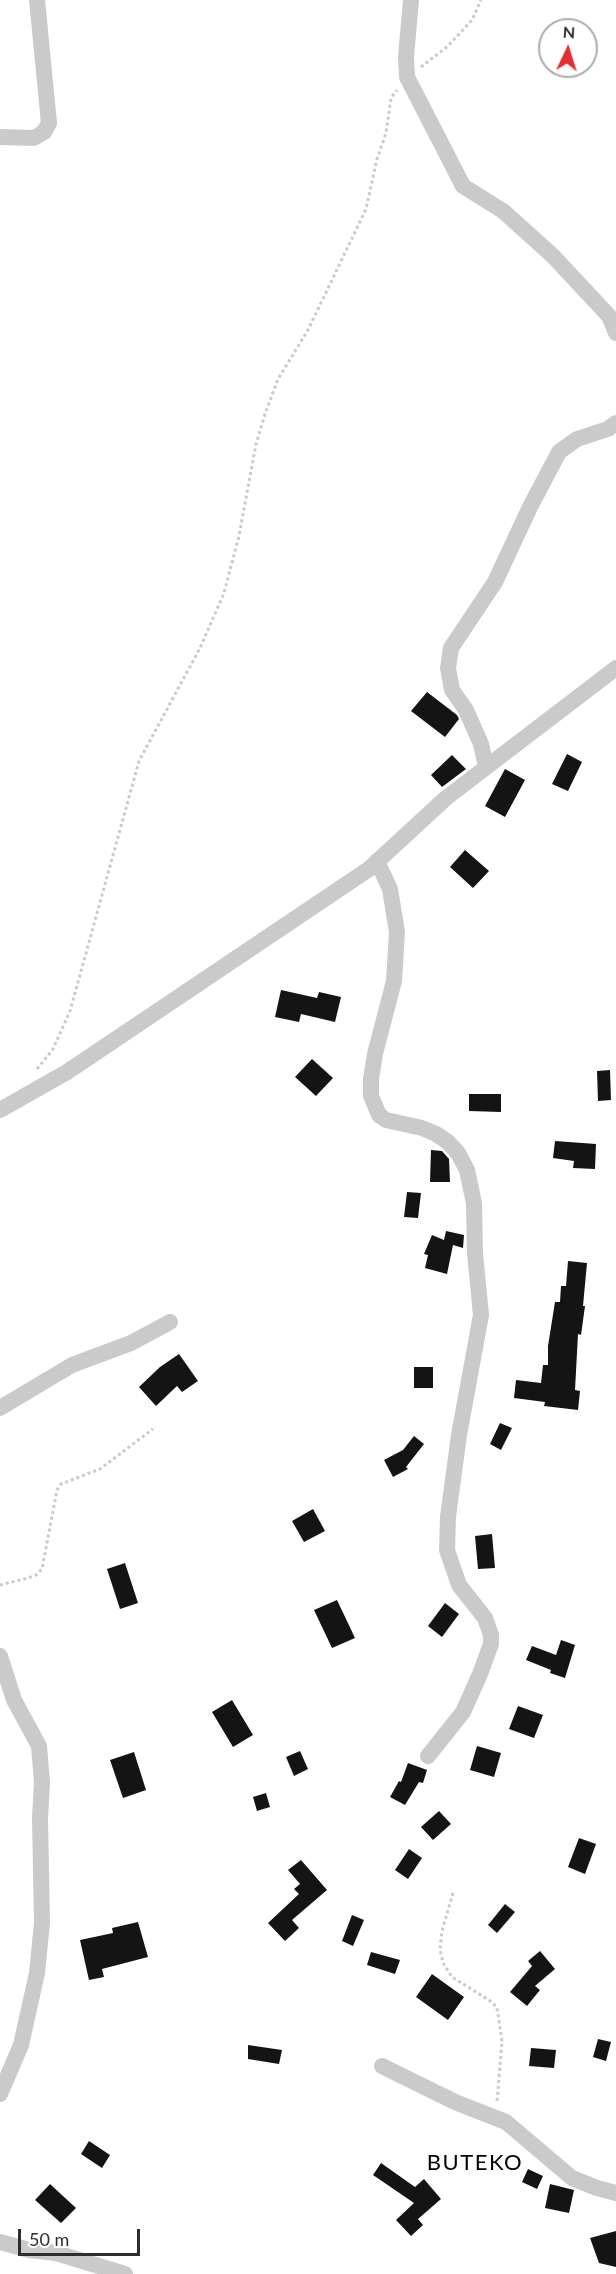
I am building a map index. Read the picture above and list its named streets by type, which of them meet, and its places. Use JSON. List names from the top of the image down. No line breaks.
{"districts":["BUTEKO"],"scale_bar":"50 m","north":"top"}
